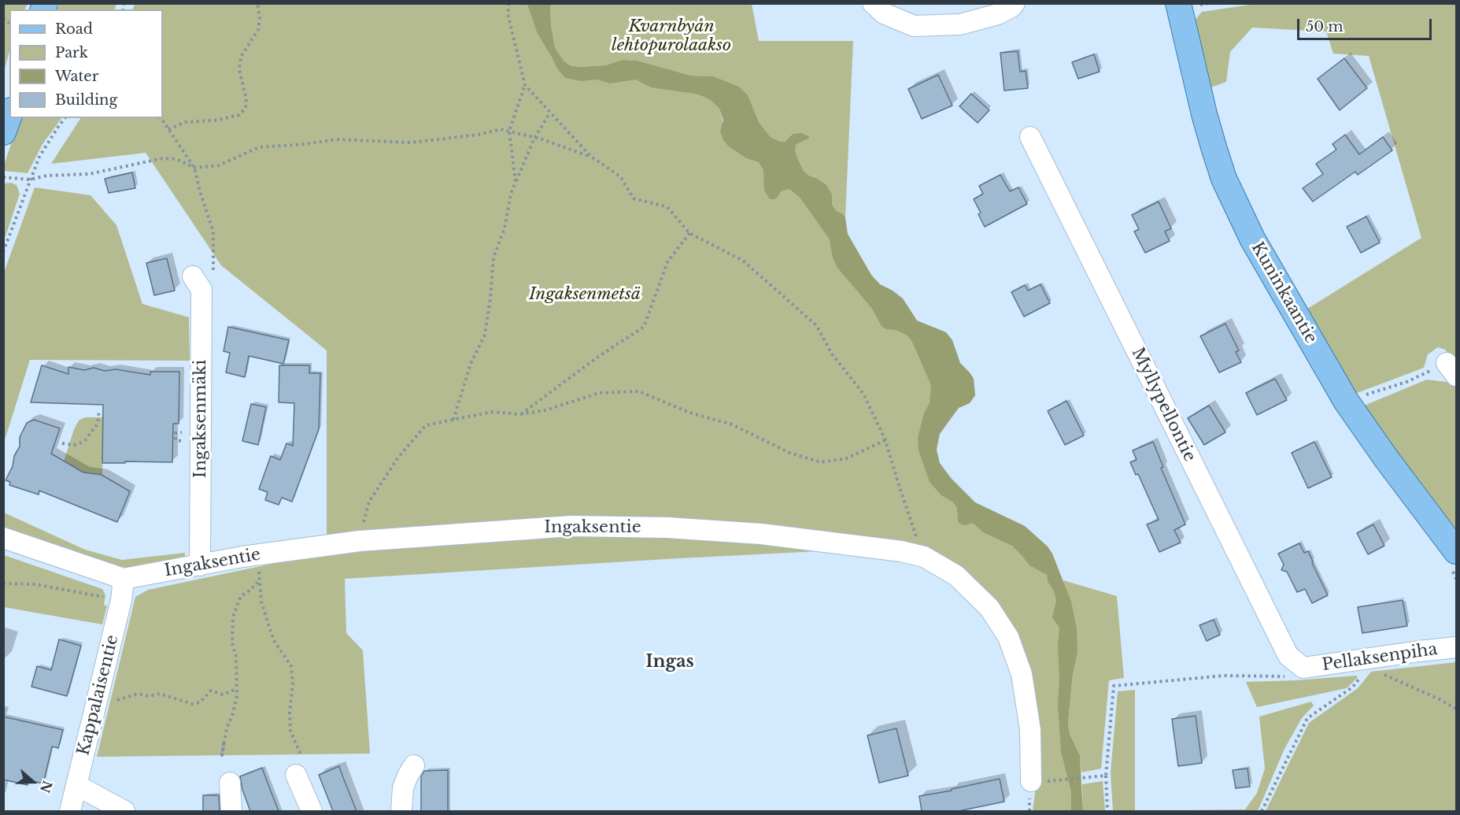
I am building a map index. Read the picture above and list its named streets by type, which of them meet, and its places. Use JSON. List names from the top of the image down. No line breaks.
{"streets":{"main road":["Kuninkaantie"],"street":["Myllypellontie","Ingaksenmäki","Ingaksentie","Pellaksenpiha","Kappalaisentie"]},"crossings":[["Myllypellontie","Pellaksenpiha"],["Ingaksenmäki","Ingaksentie"],["Ingaksentie","Kappalaisentie"]],"districts":["Ingas"],"parks":["Kvarnbyån lehtopurolaakso","Ingaksenmetsä"],"legend":["Road","Park","Water","Building"],"scale_bar":"50 m","north":"right"}
